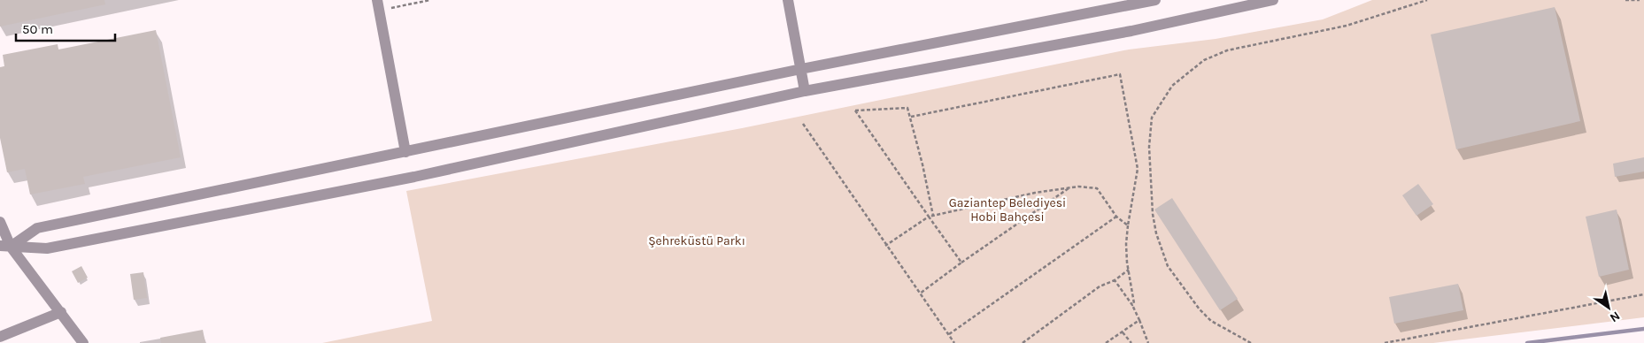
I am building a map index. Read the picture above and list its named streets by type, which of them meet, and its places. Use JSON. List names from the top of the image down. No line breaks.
{"parks":["Gaziantep Belediyesi Hobi Bahçesi","Şehreküstü Parkı"],"scale_bar":"50 m","north":"bottom right"}
